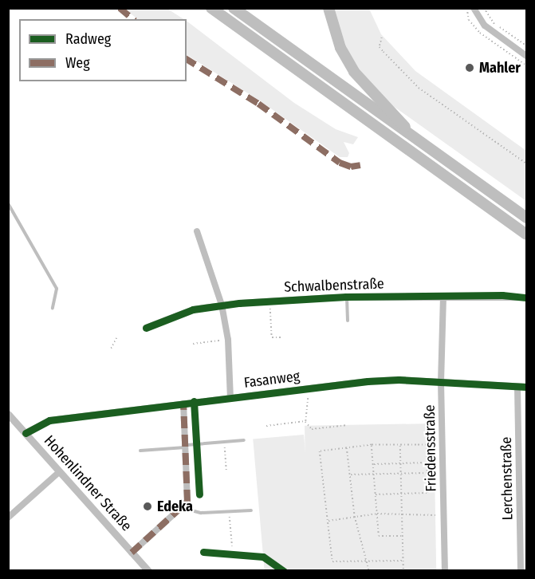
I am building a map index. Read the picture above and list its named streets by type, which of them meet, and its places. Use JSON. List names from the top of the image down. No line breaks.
{"streets":{"street":["Schwalbenstraße","Fasanweg","Friedensstraße","Lerchenstraße","Hohenlindner Straße"]},"crossings":[["Schwalbenstraße","Friedensstraße"],["Fasanweg","Friedensstraße"],["Fasanweg","Lerchenstraße"],["Fasanweg","Hohenlindner Straße"]],"places":["Mahler","Edeka"],"legend":["Radweg","Weg"]}
